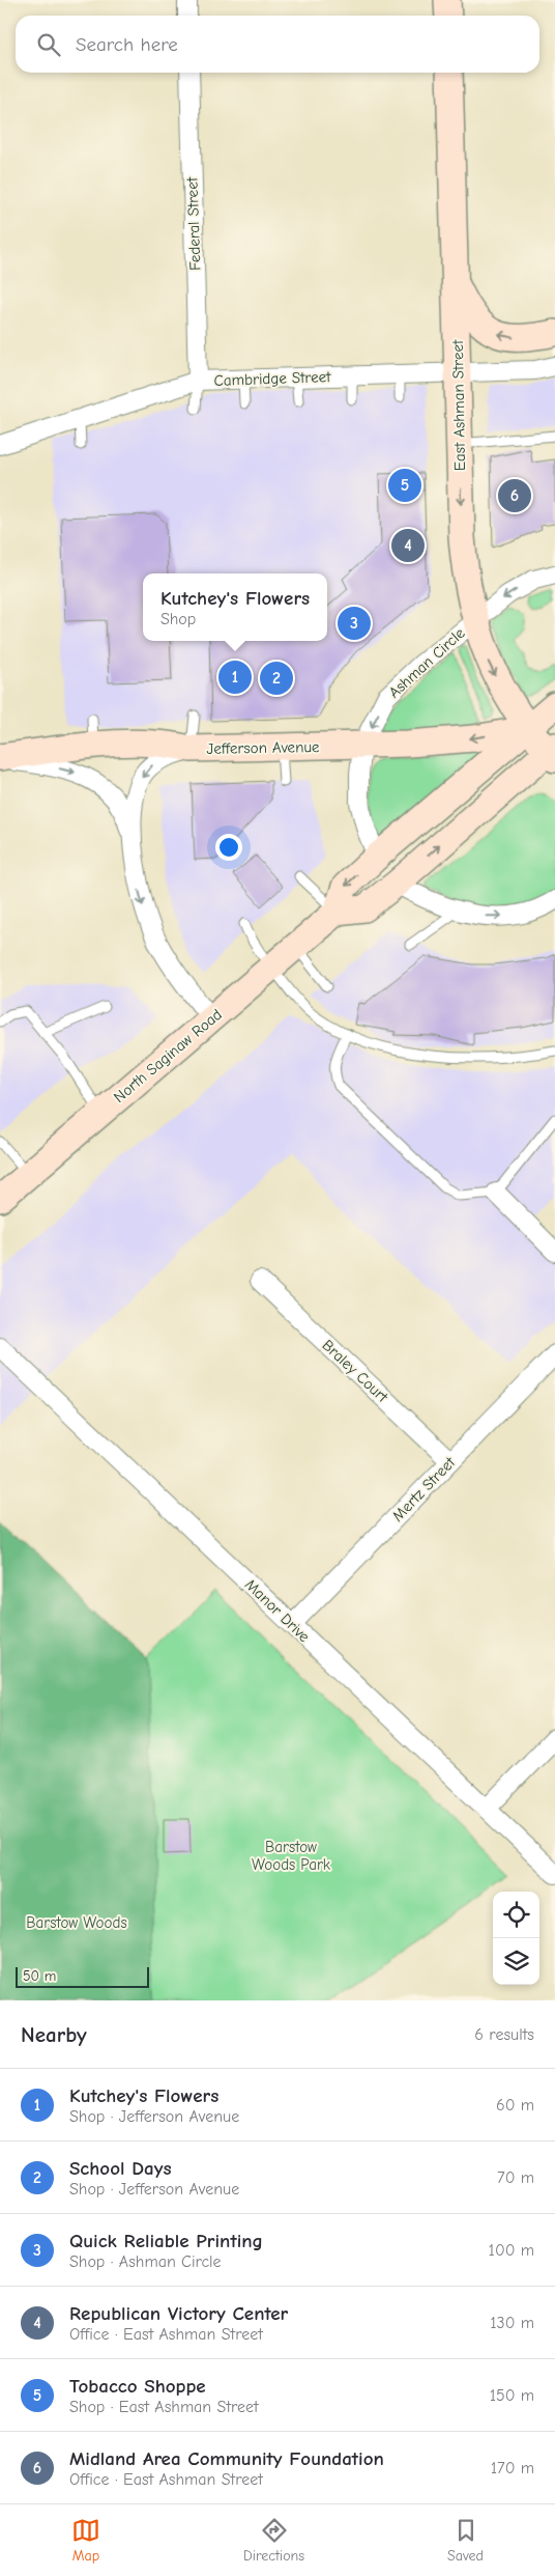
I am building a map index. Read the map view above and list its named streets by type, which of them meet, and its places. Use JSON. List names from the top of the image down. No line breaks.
{"streets":{"street":["Federal Street","Cambridge Street","East Ashman Street","Ashman Circle","Jefferson Avenue","North Saginaw Road","Braley Court","Mertz Street","Manor Drive"]},"crossings":[["Federal Street","Cambridge Street"],["Cambridge Street","East Ashman Street"],["East Ashman Street","Ashman Circle"],["East Ashman Street","Jefferson Avenue"],["Ashman Circle","Jefferson Avenue"],["Braley Court","Mertz Street"],["Mertz Street","Manor Drive"]],"one_way":["East Ashman Street"],"parks":["Barstow Woods Park","Barstow Woods"],"scale_bar":"50 m","page":{"search":"Search here","pins":["5","6","4","3","1","2"],"popup":["Kutchey's Flowers","Shop"],"scale":"50 m","heading":["Nearby","6 results"],"list":[{"mark":"1","name":"Kutchey's Flowers","note":"Shop · Jefferson Avenue","value":"60 m"},{"mark":"2","name":"School Days","note":"Shop · Jefferson Avenue","value":"70 m"},{"mark":"3","name":"Quick Reliable Printing","note":"Shop · Ashman Circle","value":"100 m"},{"mark":"4","name":"Republican Victory Center","note":"Office · East Ashman Street","value":"130 m"},{"mark":"5","name":"Tobacco Shoppe","note":"Shop · East Ashman Street","value":"150 m"},{"mark":"6","name":"Midland Area Community Foundation","note":"Office · East Ashman Street","value":"170 m"}],"nav":["Map","Directions","Saved"]}}
